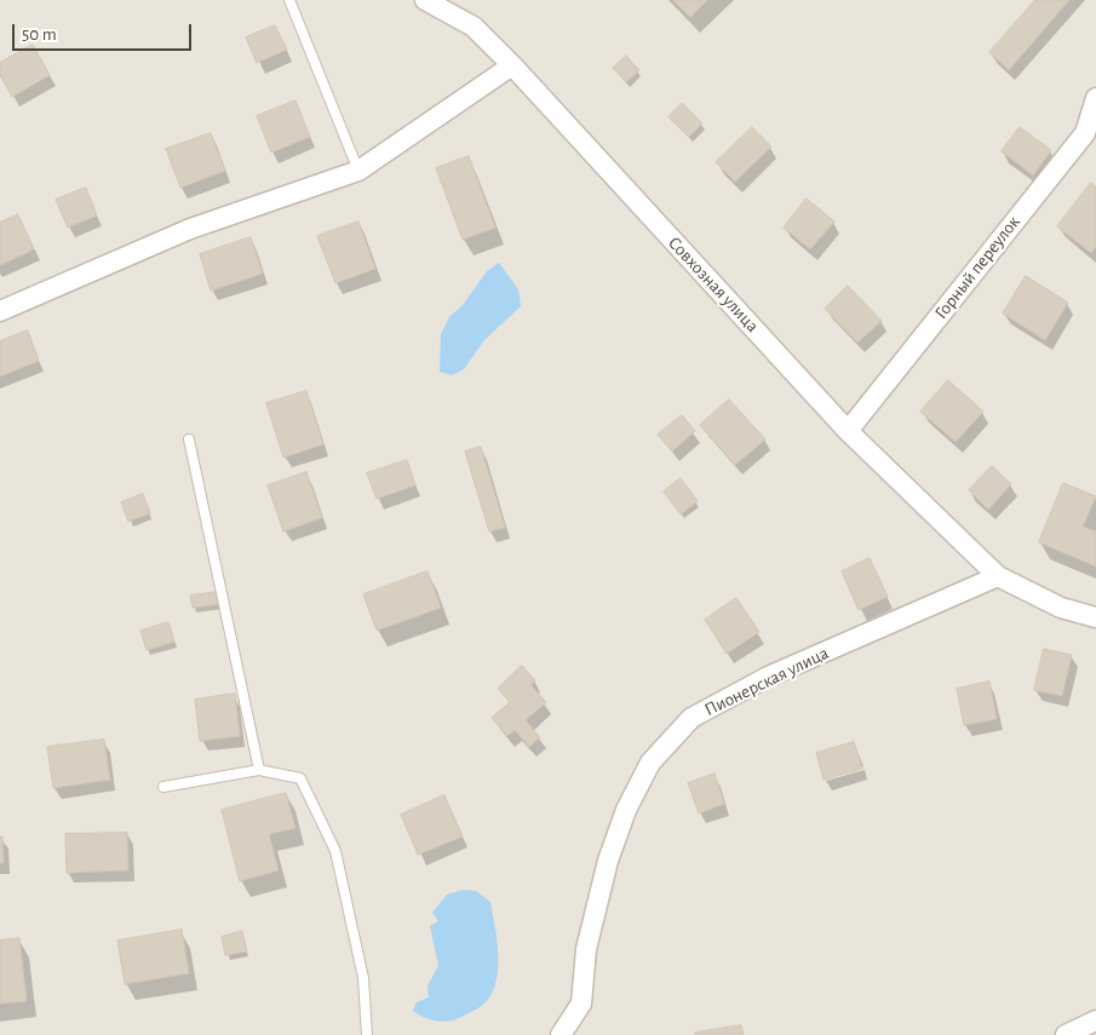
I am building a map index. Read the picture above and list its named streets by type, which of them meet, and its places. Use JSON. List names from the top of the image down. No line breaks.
{"streets":{"street":["Горный переулок","Совхозная улица","Пионерская улица"]},"crossings":[["Горный переулок","Совхозная улица"],["Совхозная улица","Пионерская улица"]],"scale_bar":"50 m"}
